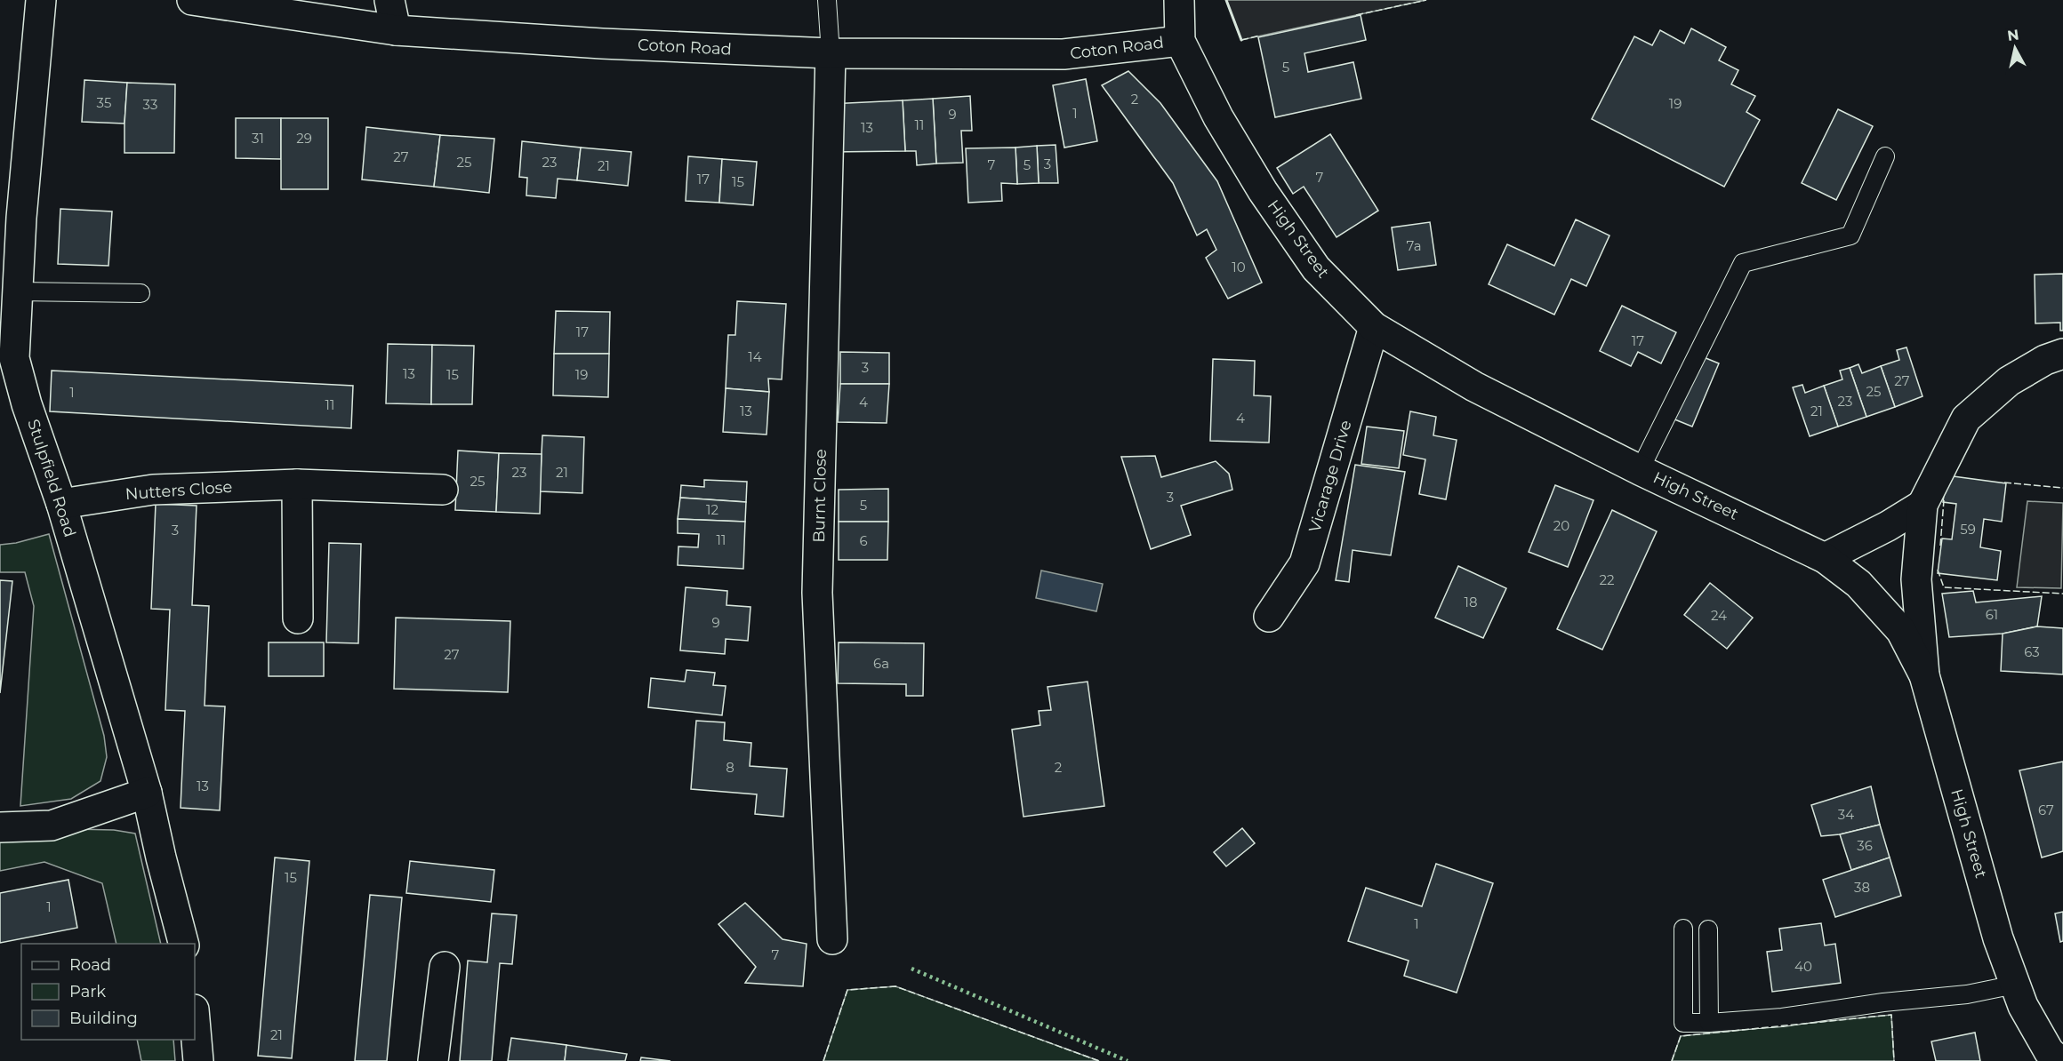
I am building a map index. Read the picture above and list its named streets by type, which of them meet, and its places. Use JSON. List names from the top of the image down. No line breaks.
{"streets":{"street":["Coton Road","High Street","Vicarage Drive","Stulpfield Road","Nutters Close","Burnt Close"]},"crossings":[["Coton Road","High Street"],["Coton Road","Burnt Close"],["High Street","Vicarage Drive"],["Stulpfield Road","Nutters Close"]],"house_numbers":["5","2","35","19","33","1","9","11","13","31","29","27","25","23","3","7","5","21","7","17","15","7a","10","17","17","14","3","13","15","19","27","25","1","23","4","11","13","21","4","23","21","25","3","5","12","20","59","3","11","6","22","18","61","24","9","63","27","6a","8","2","13","67","34","36","15","38","1","1","7","40","21"],"legend":["Road","Park","Building"],"north":"top"}
